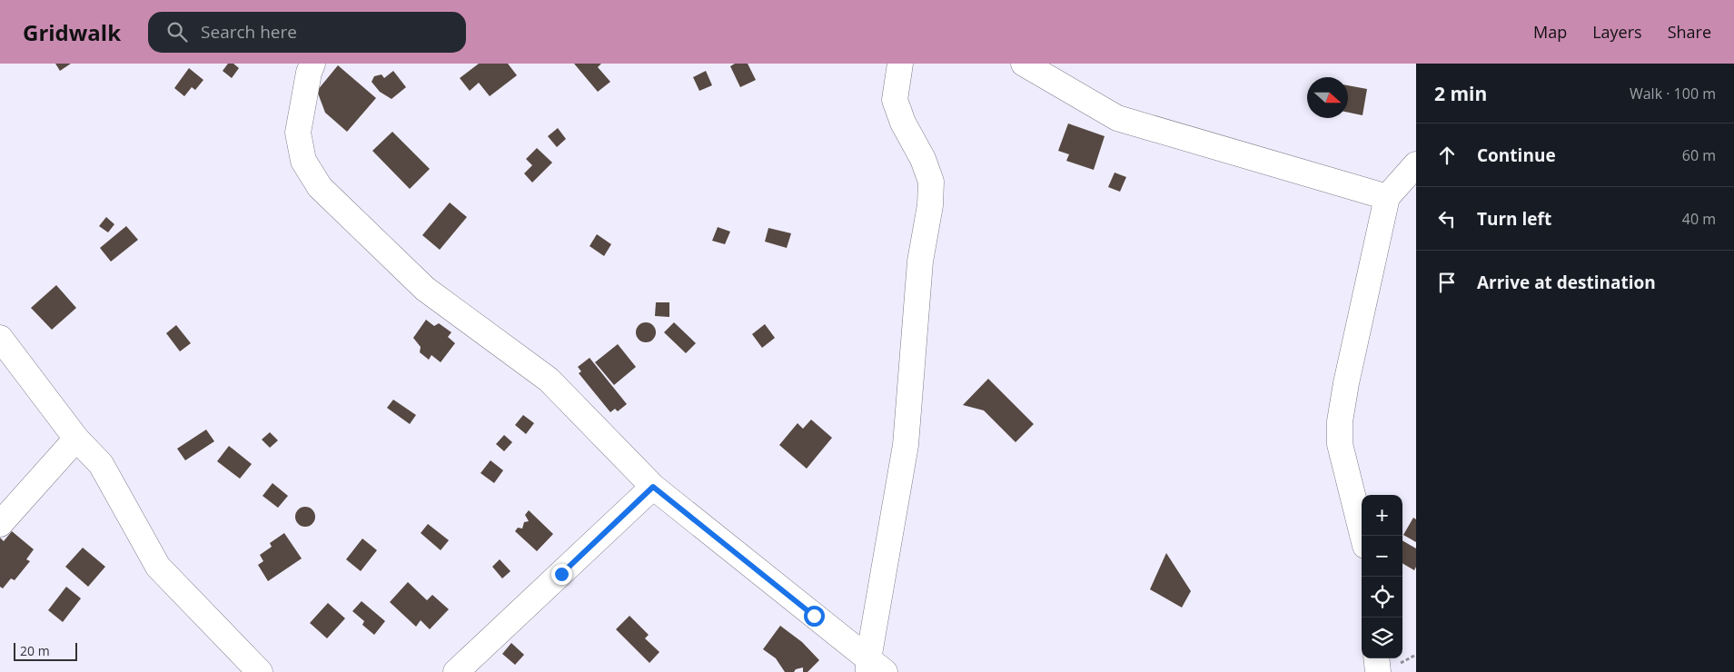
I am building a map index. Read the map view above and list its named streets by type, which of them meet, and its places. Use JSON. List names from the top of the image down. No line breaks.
{"scale_bar":"20 m","north":"right","page":{"header":"Gridwalk","search":"Search here","nav":["Map","Layers","Share"],"heading":["2 min","Walk · 100 m"],"list":[["Continue","60 m"],["Turn left","40 m"],"Arrive at destination"],"map_buttons":["+","−"],"scale":"20 m"}}
